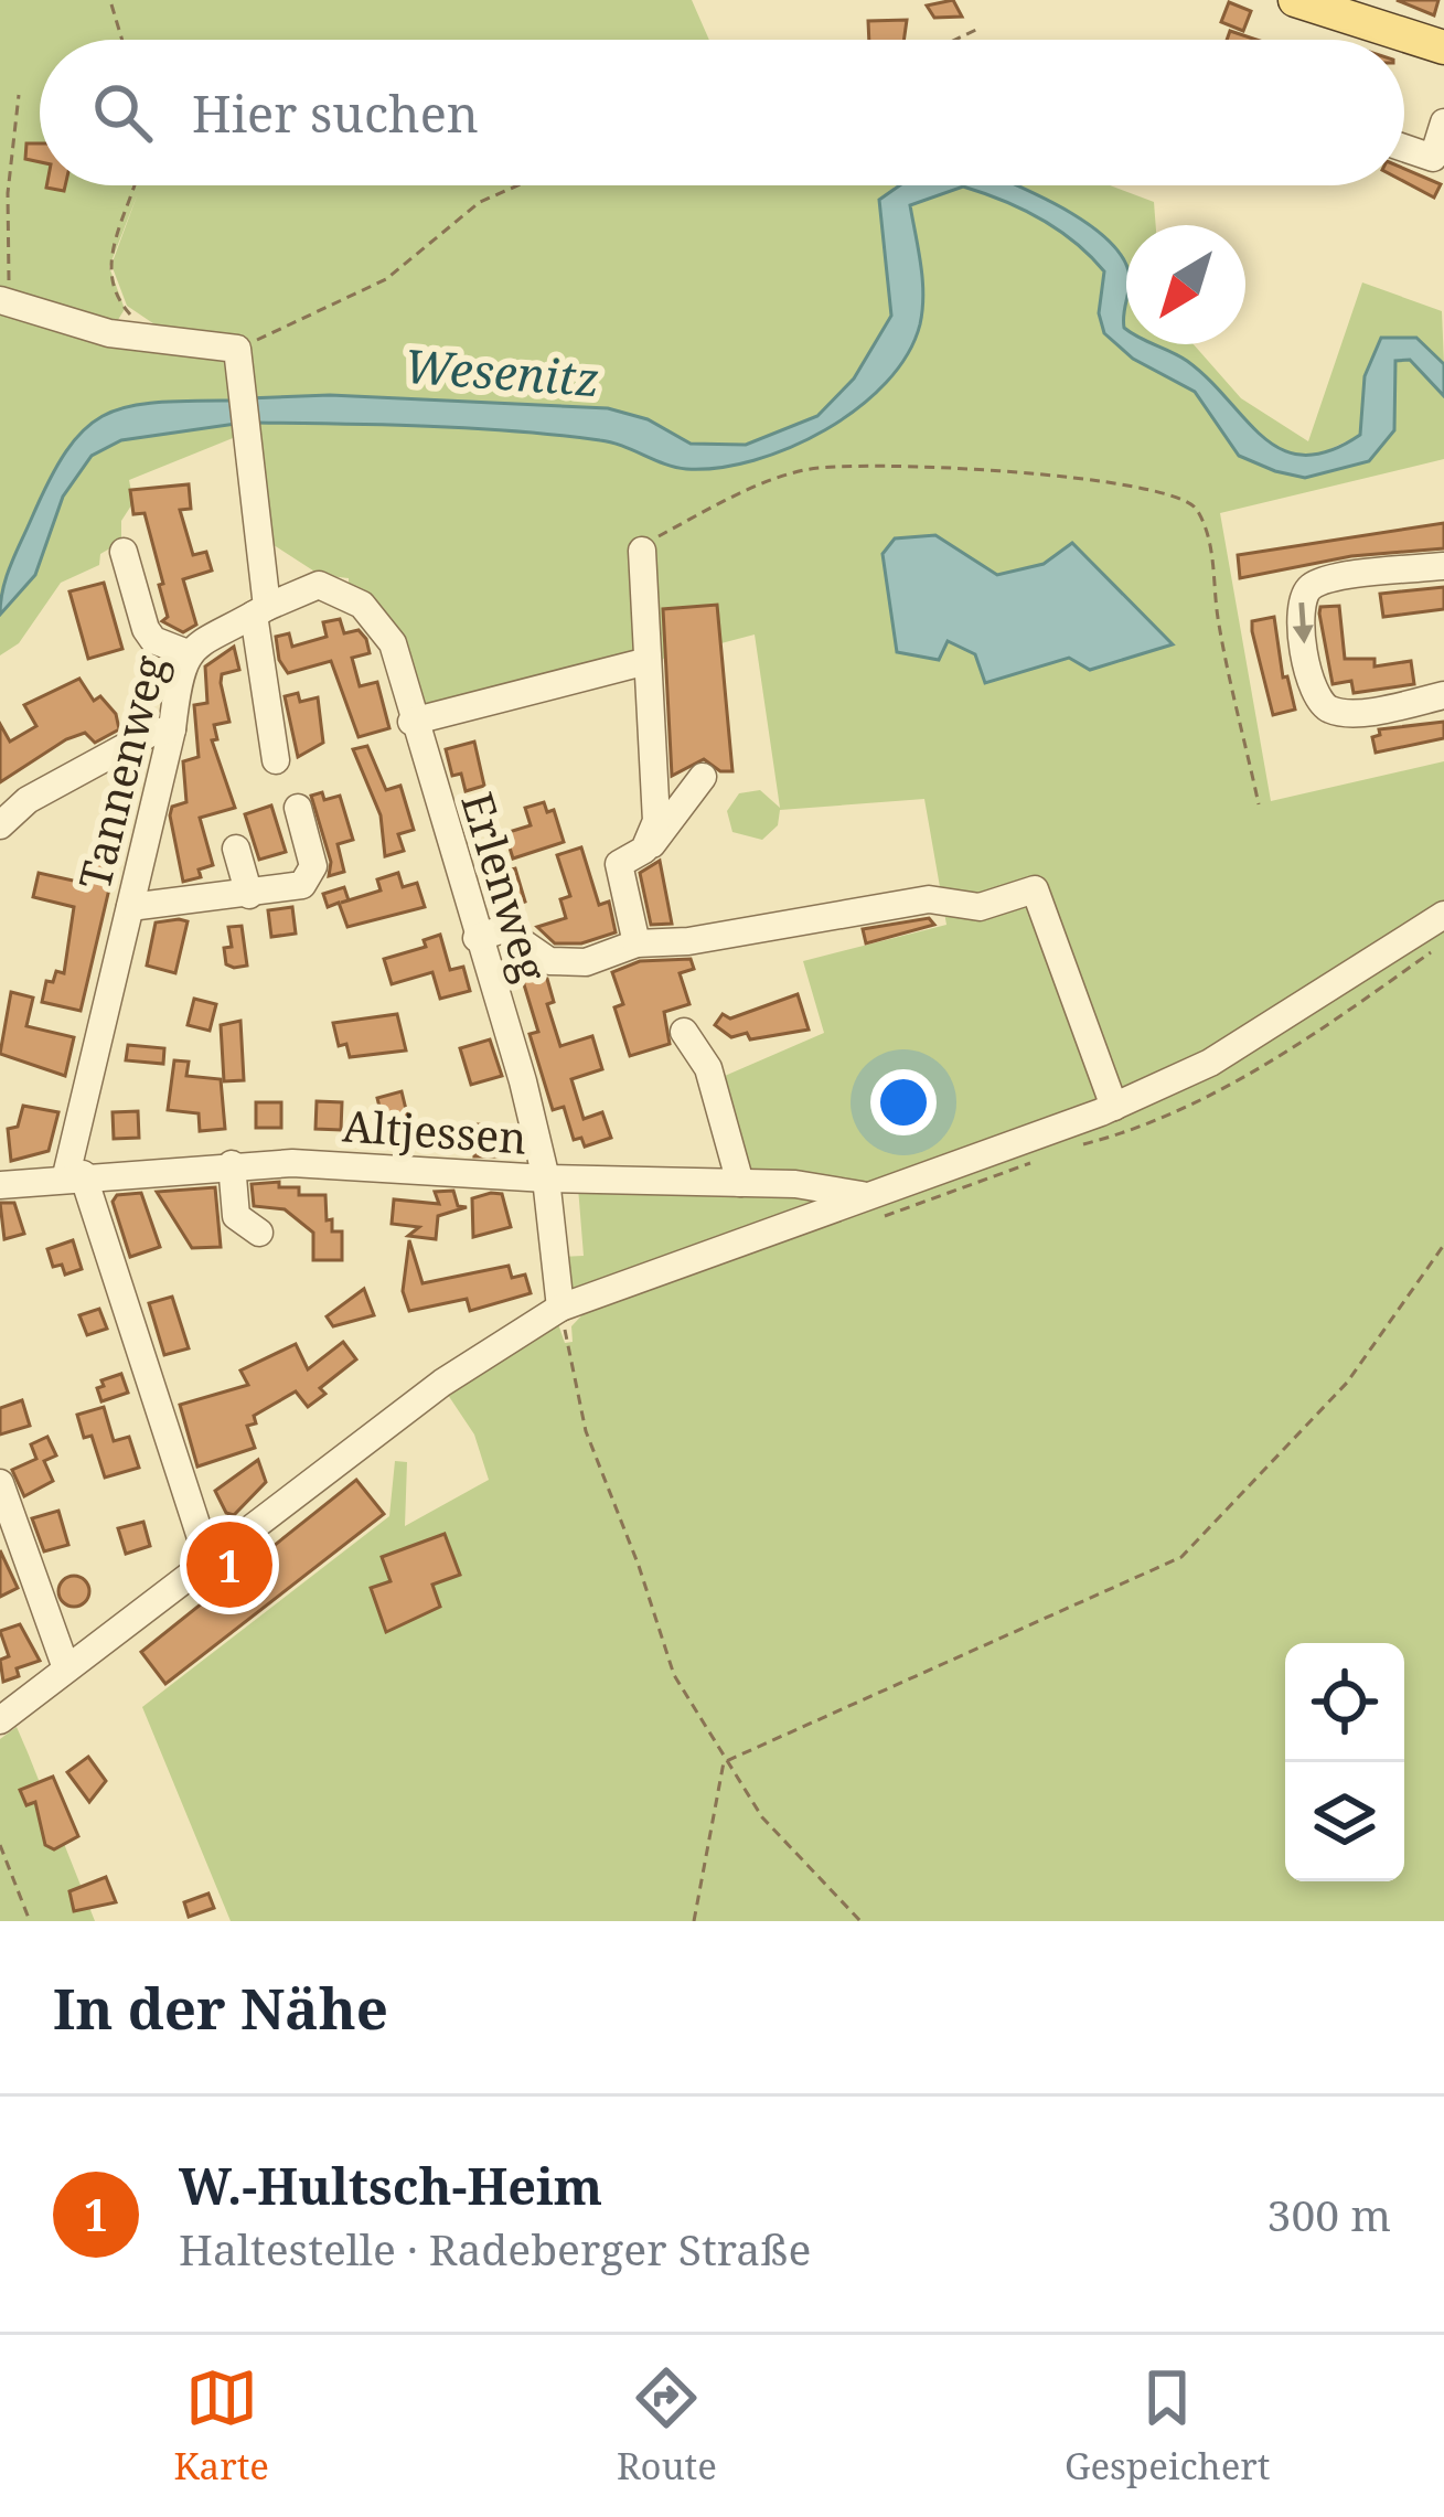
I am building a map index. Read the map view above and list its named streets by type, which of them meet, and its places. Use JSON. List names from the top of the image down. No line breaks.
{"streets":{"street":["Tannenweg","Erlenweg","Altjessen"]},"crossings":[["Tannenweg","Altjessen"],["Erlenweg","Altjessen"]],"water":["Wesenitz"],"north":"bottom left","page":{"search":"Hier suchen","pins":"1","heading":"In der Nähe","list":[{"mark":"1","name":"W.-Hultsch-Heim","note":"Haltestelle · Radeberger Straße","value":"300 m"}],"nav":["Karte","Route","Gespeichert"]}}
